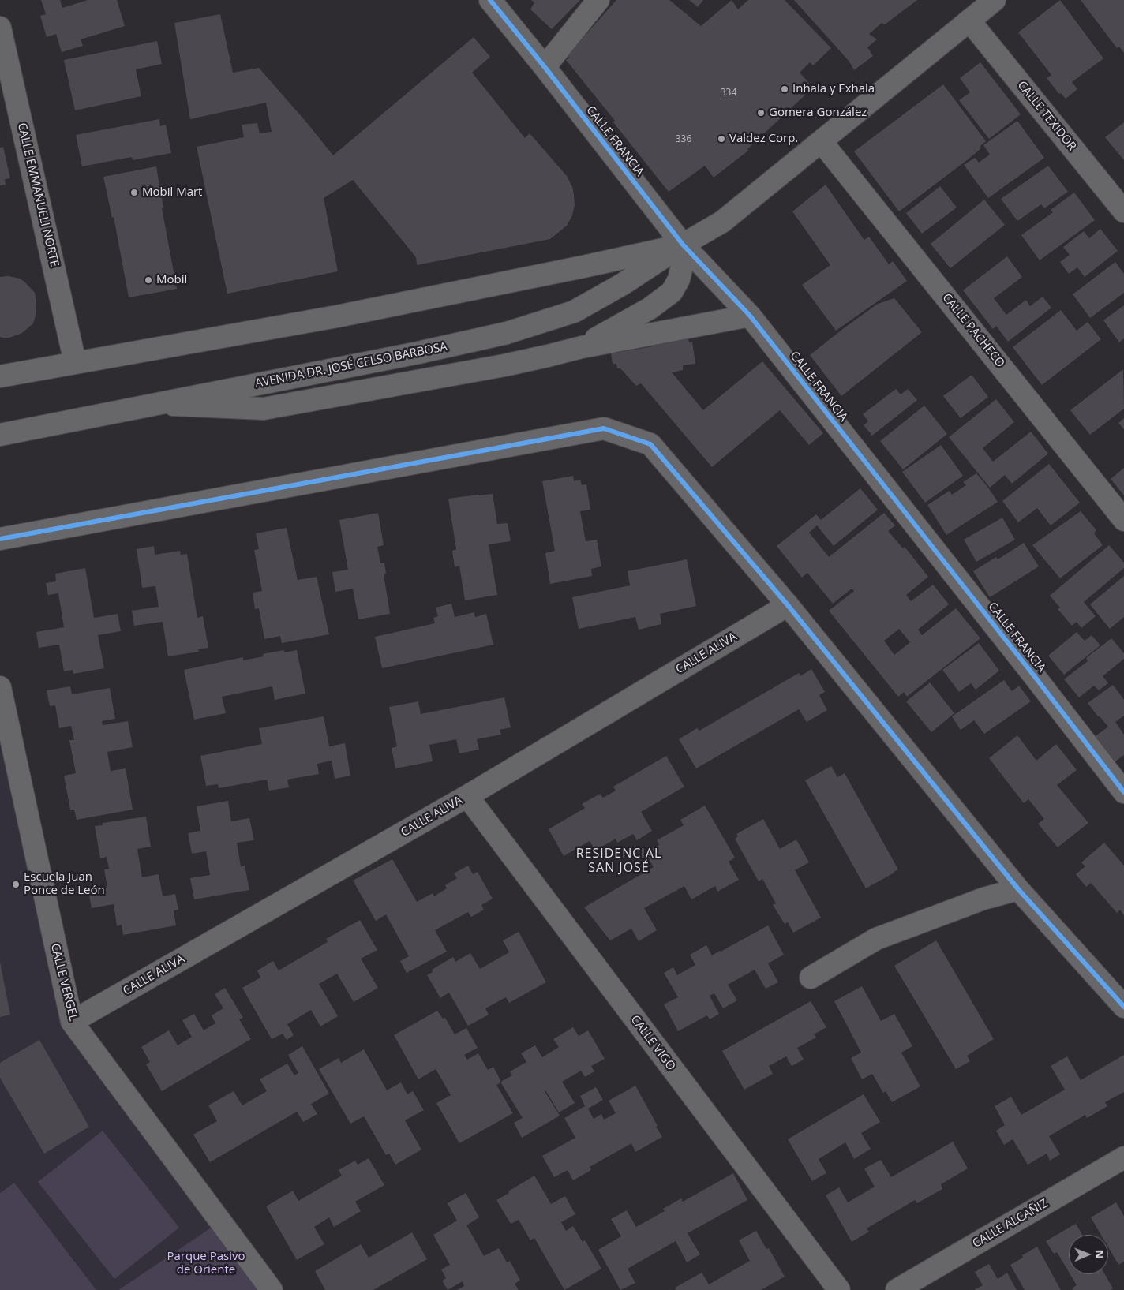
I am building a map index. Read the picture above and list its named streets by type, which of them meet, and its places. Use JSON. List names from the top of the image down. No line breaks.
{"streets":{"street":["CALLE TEXIDOR","CALLE FRANCIA","CALLE EMMANUELI NORTE","CALLE PACHECO","AVENIDA DR. JOSÉ CELSO BARBOSA","CALLE ALIVA","CALLE VERGEL","CALLE VIGO","CALLE ALCAÑIZ"]},"crossings":[["CALLE TEXIDOR","AVENIDA DR. JOSÉ CELSO BARBOSA"],["CALLE FRANCIA","AVENIDA DR. JOSÉ CELSO BARBOSA"],["CALLE EMMANUELI NORTE","AVENIDA DR. JOSÉ CELSO BARBOSA"],["CALLE PACHECO","AVENIDA DR. JOSÉ CELSO BARBOSA"],["CALLE ALIVA","CALLE VERGEL"],["CALLE ALIVA","CALLE VIGO"]],"districts":["RESIDENCIAL SAN JOSÉ"],"parks":["Parque Pasivo de Oriente"],"places":["Inhala y Exhala","Gomera González","Valdez Corp.","Mobil Mart","Mobil","Escuela Juan Ponce de León"],"house_numbers":["334","336"],"north":"right"}
